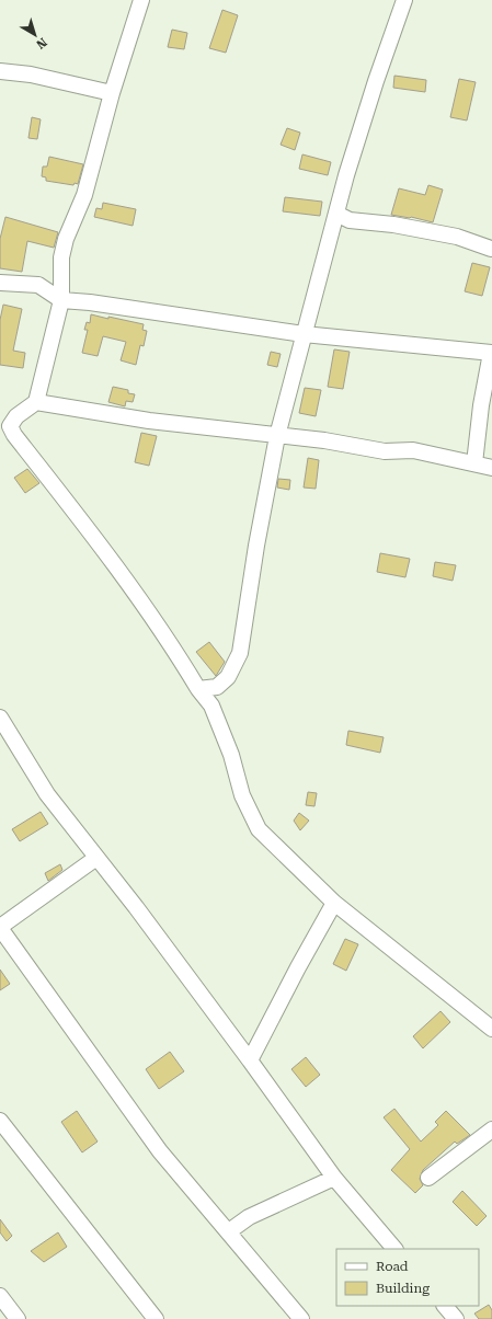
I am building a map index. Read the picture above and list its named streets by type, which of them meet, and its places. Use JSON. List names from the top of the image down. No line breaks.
{"legend":["Road","Building"],"north":"bottom right"}
